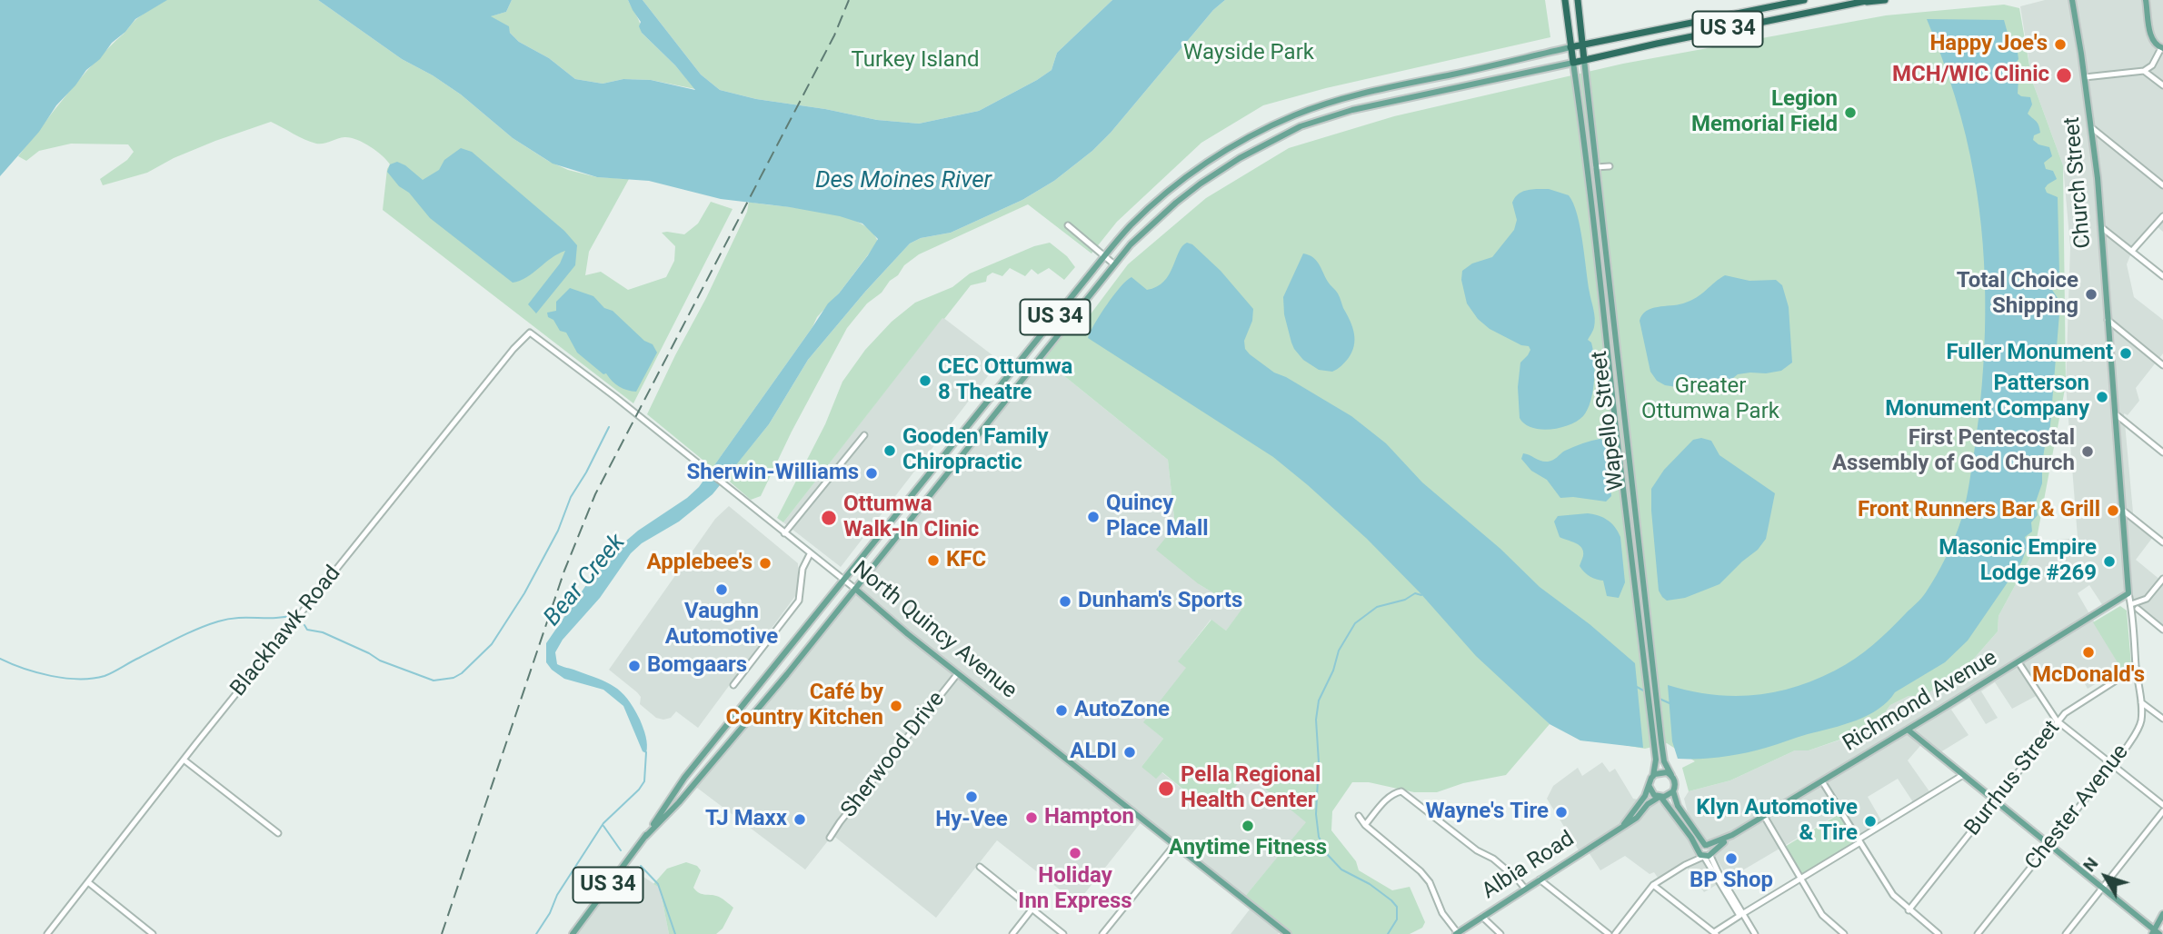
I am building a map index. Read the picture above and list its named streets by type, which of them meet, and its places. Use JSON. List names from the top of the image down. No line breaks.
{"streets":{"highway":["US 34"],"main road":["Church Street","Wapello Street","North Quincy Avenue","Richmond Avenue","Albia Road"],"street":["Blackhawk Road","Sherwood Drive","Burrhus Street","Chester Avenue"]},"crossings":[["US 34","Wapello Street"],["US 34","North Quincy Avenue"],["Church Street","Richmond Avenue"],["Church Street","Burrhus Street"],["Church Street","Chester Avenue"],["Wapello Street","Albia Road"],["North Quincy Avenue","Blackhawk Road"],["North Quincy Avenue","Sherwood Drive"],["Burrhus Street","Chester Avenue"]],"water":["Des Moines River","Bear Creek"],"parks":["Wayside Park","Turkey Island","Greater Ottumwa Park"],"places":["Happy Joe's","MCH/WIC Clinic","Legion Memorial Field","Total Choice Shipping","Fuller Monument","CEC Ottumwa 8 Theatre","Patterson Monument Company","Gooden Family Chiropractic","First Pentecostal Assembly of God Church","Sherwin-Williams","Front Runners Bar & Grill","Quincy Place Mall","Ottumwa Walk-In Clinic","KFC","Masonic Empire Lodge #269","Applebee's","Vaughn Automotive","Dunham's Sports","McDonald's","Bomgaars","Café by Country Kitchen","AutoZone","ALDI","Pella Regional Health Center","Hy-Vee","Wayne's Tire","Hampton","TJ Maxx","Klyn Automotive & Tire","Anytime Fitness","Holiday Inn Express","BP Shop"],"north":"top left"}
